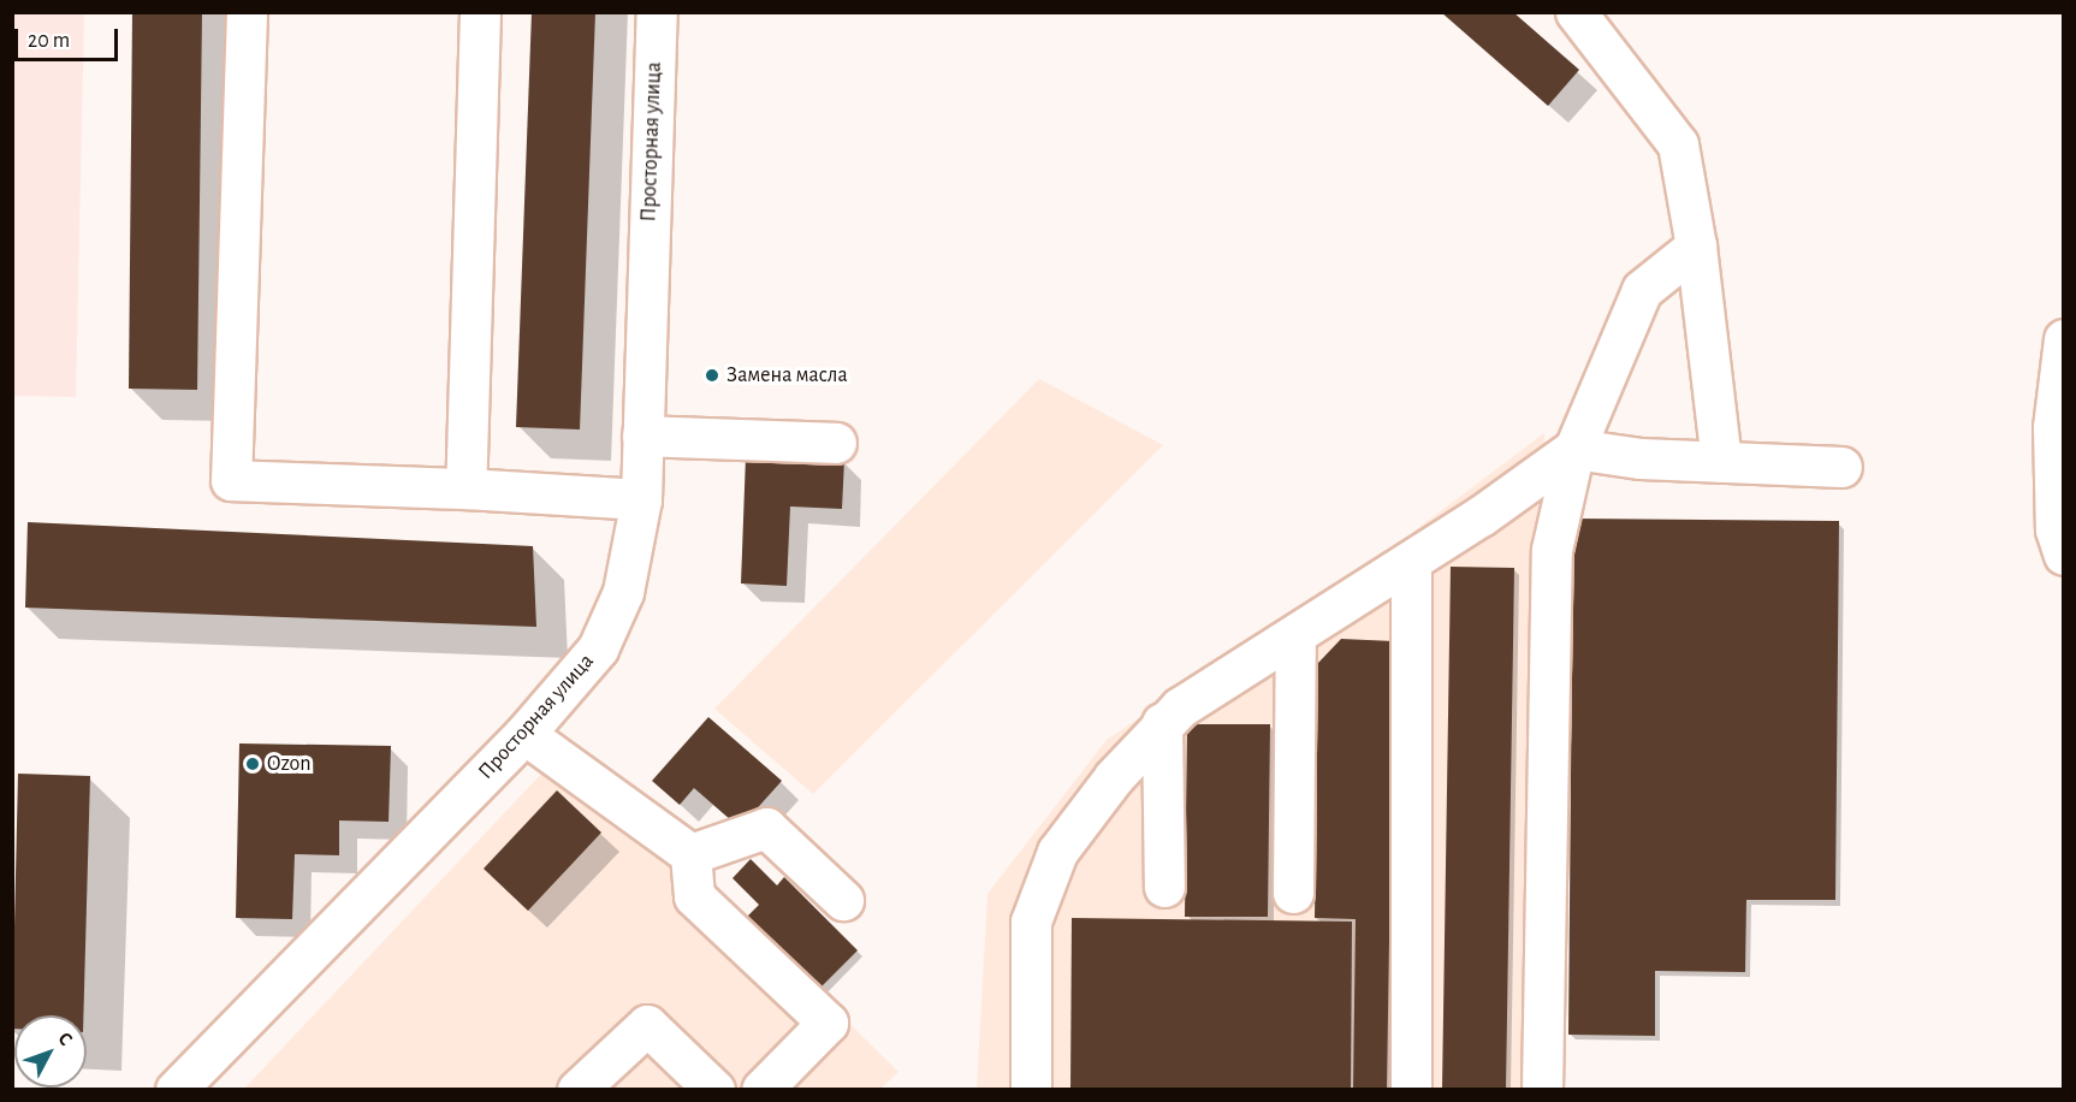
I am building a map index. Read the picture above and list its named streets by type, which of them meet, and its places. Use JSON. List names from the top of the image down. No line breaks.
{"streets":{"street":["Просторная улица"]},"places":["Замена масла","Ozon"],"scale_bar":"20 m","north":"top right"}
